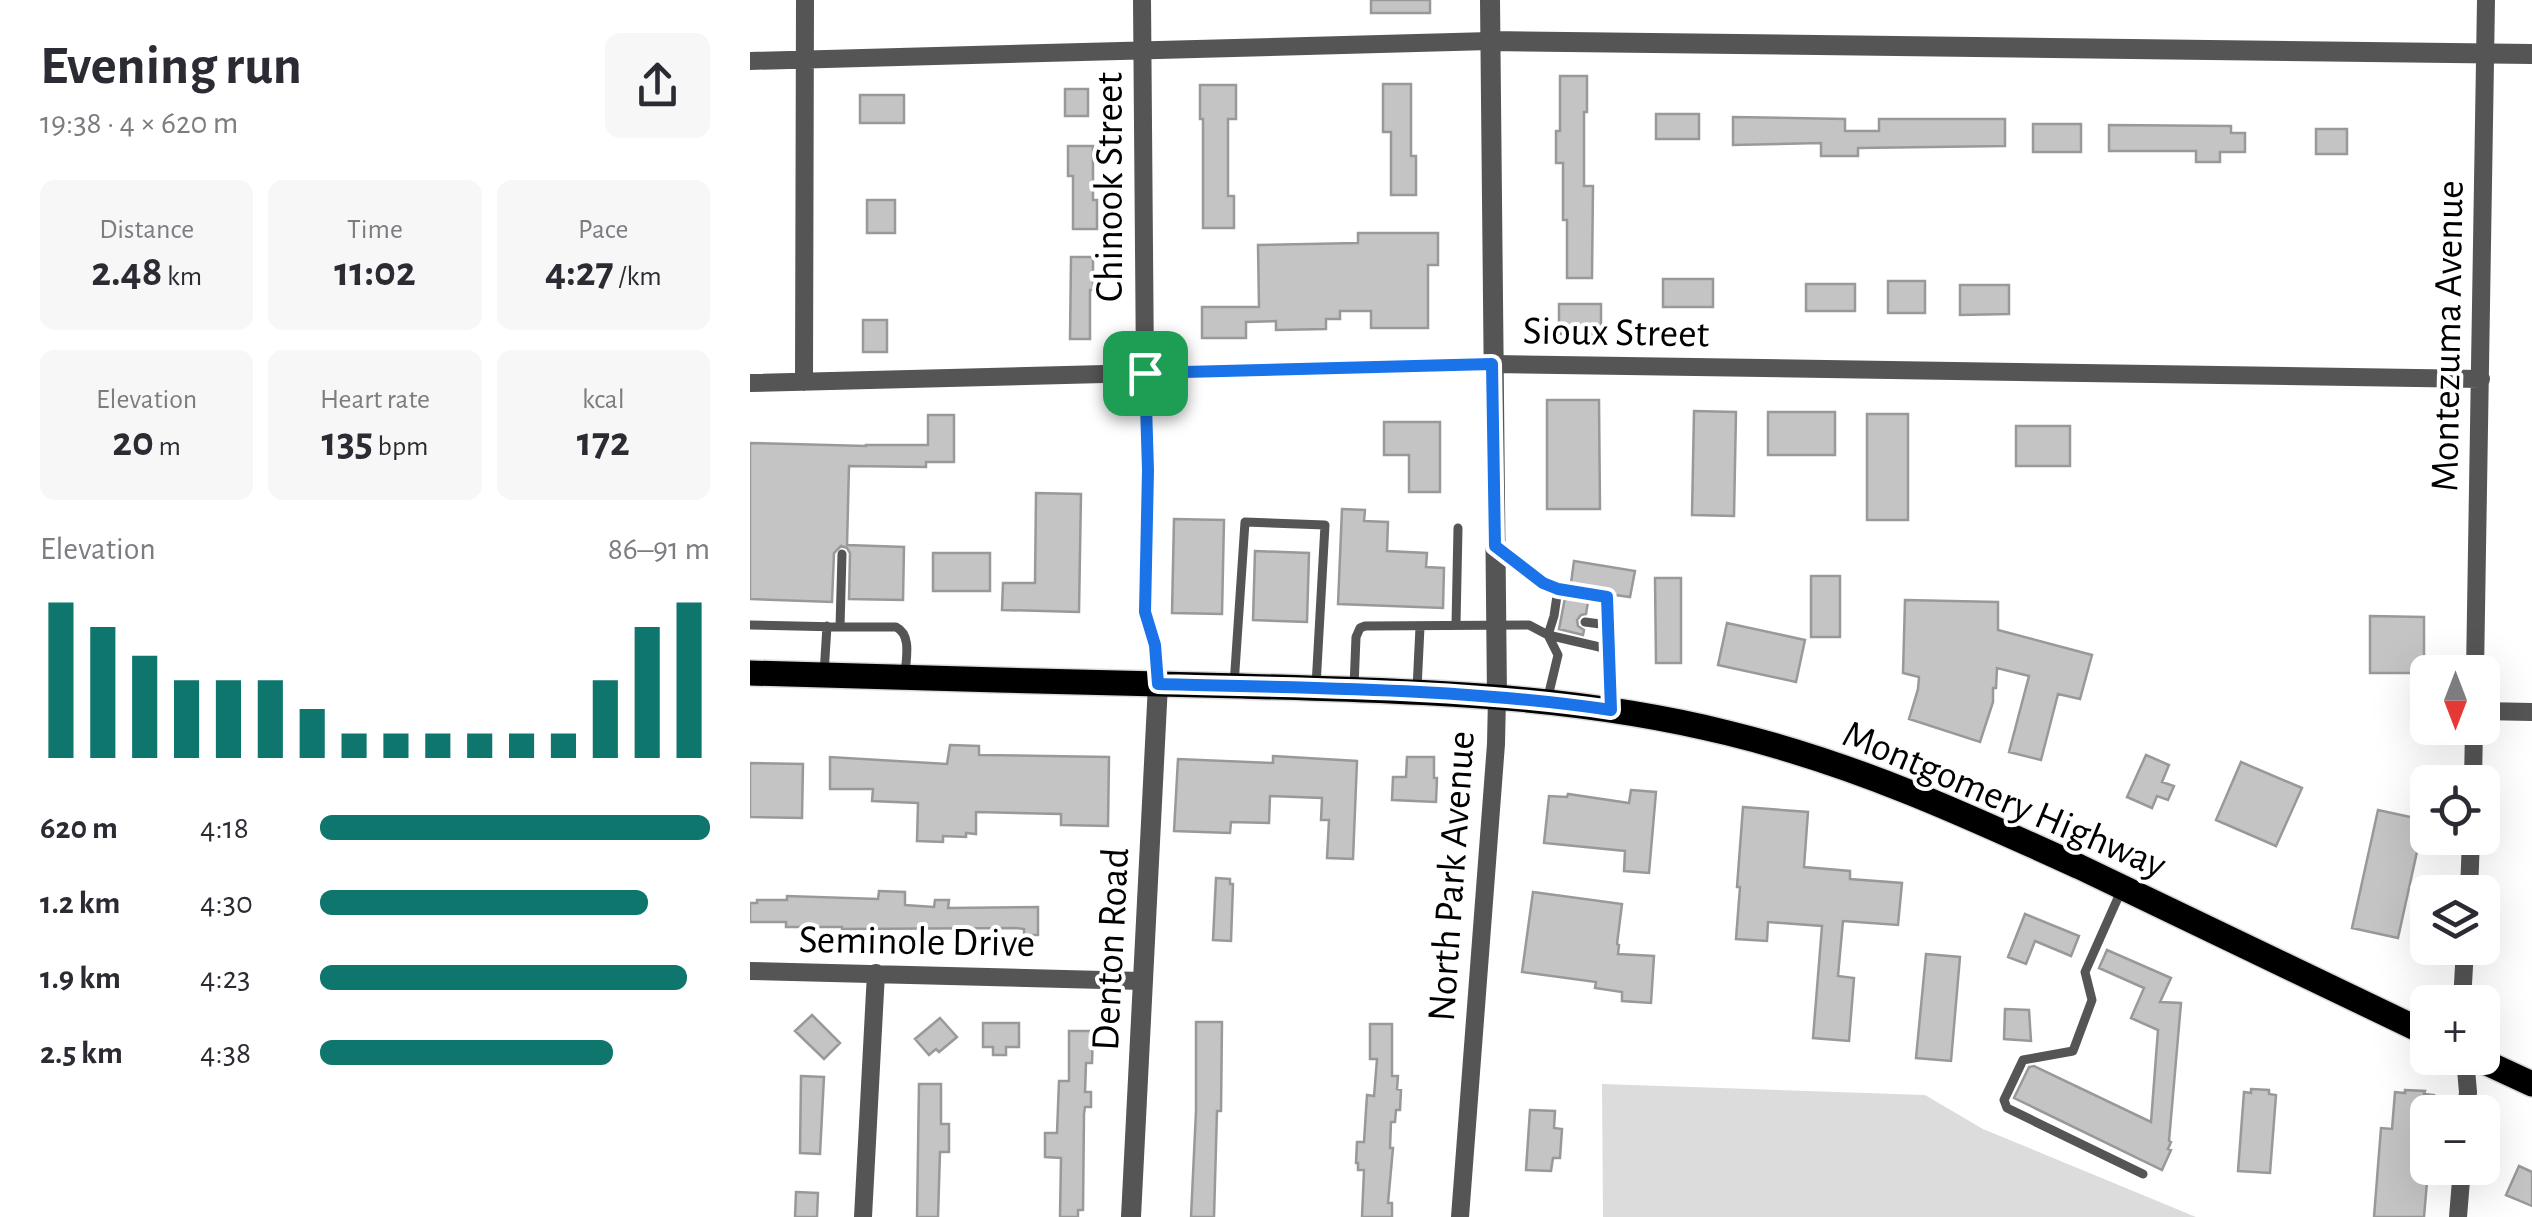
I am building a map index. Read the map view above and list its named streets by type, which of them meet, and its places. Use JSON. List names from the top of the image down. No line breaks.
{"streets":{"main road":["Montgomery Highway"],"street":["Chinook Street","Sioux Street","Montezuma Avenue","North Park Avenue","Seminole Drive","Denton Road"]},"crossings":[["Chinook Street","Sioux Street"],["Sioux Street","Montezuma Avenue"],["Sioux Street","North Park Avenue"],["Montgomery Highway","North Park Avenue"],["Montgomery Highway","Denton Road"],["Seminole Drive","Denton Road"]],"north":"bottom","page":{"heading":["Evening run","19:38 · 4 × 620 m"],"stats":[["Distance","2.48 km"],["Time","11:02"],["Pace","4:27 /km"],["Elevation","20 m"],["Heart rate","135 bpm"],["kcal","172"]],"chart":["Elevation","86–91 m"],"map_buttons":["+","−"],"list":[{"name":"620 m","note":"4:18"},{"name":"1.2 km","note":"4:30"},{"name":"1.9 km","note":"4:23"},{"name":"2.5 km","note":"4:38"}]}}
